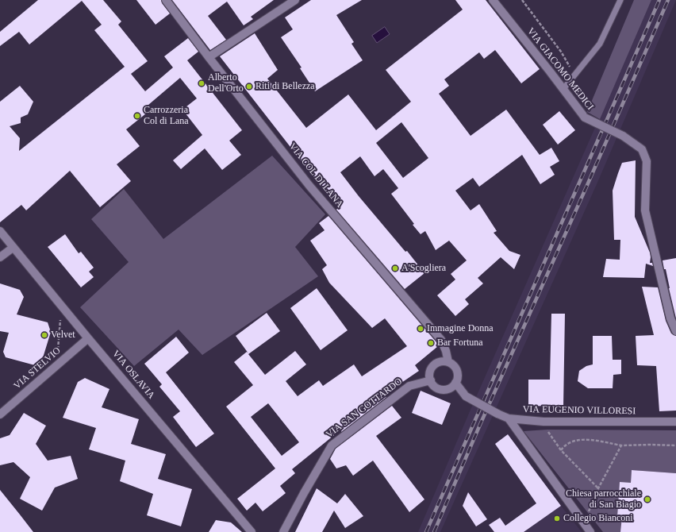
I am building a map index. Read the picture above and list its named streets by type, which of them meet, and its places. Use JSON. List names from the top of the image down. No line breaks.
{"streets":{"street":["VIA GIACOMO MEDICI","VIA COL DI LANA","VIA STELVIO","VIA OSLAVIA","VIA SAN GOTTARDO","VIA EUGENIO VILLORESI"]},"crossings":[["VIA COL DI LANA","VIA SAN GOTTARDO"],["VIA COL DI LANA","VIA EUGENIO VILLORESI"],["VIA STELVIO","VIA OSLAVIA"],["VIA SAN GOTTARDO","VIA EUGENIO VILLORESI"]],"places":["Alberto Dell'Orto","Riti di Bellezza","Carrozzeria Col di Lana","A'Scogliera","Immagine Donna","Velvet","Bar Fortuna","Chiesa parrocchiale di San Biagio","Collegio Bianconi"]}
